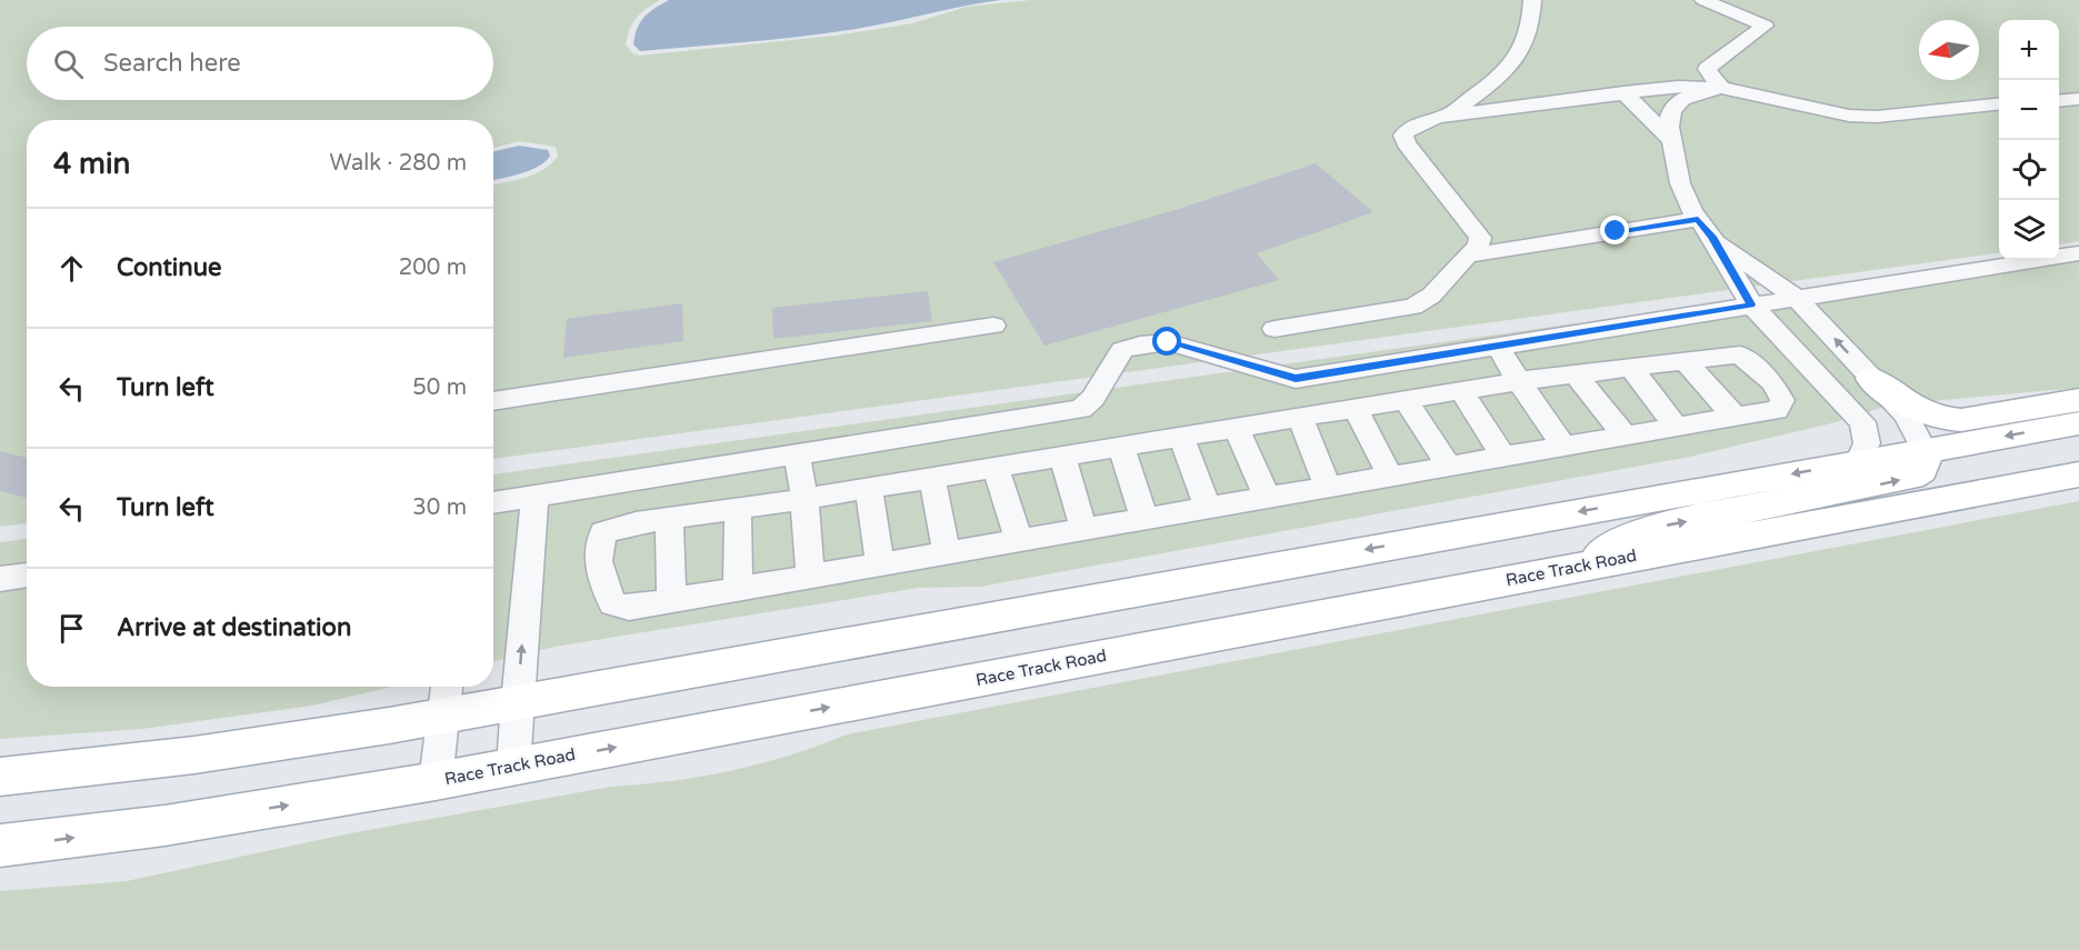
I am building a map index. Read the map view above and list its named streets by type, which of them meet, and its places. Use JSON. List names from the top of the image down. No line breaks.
{"streets":{"main road":["Race Track Road"]},"north":"left","page":{"map_buttons":["+","−"],"search":"Search here","heading":["4 min","Walk · 280 m"],"list":[["Continue","200 m"],["Turn left","50 m"],["Turn left","30 m"],"Arrive at destination"]}}
